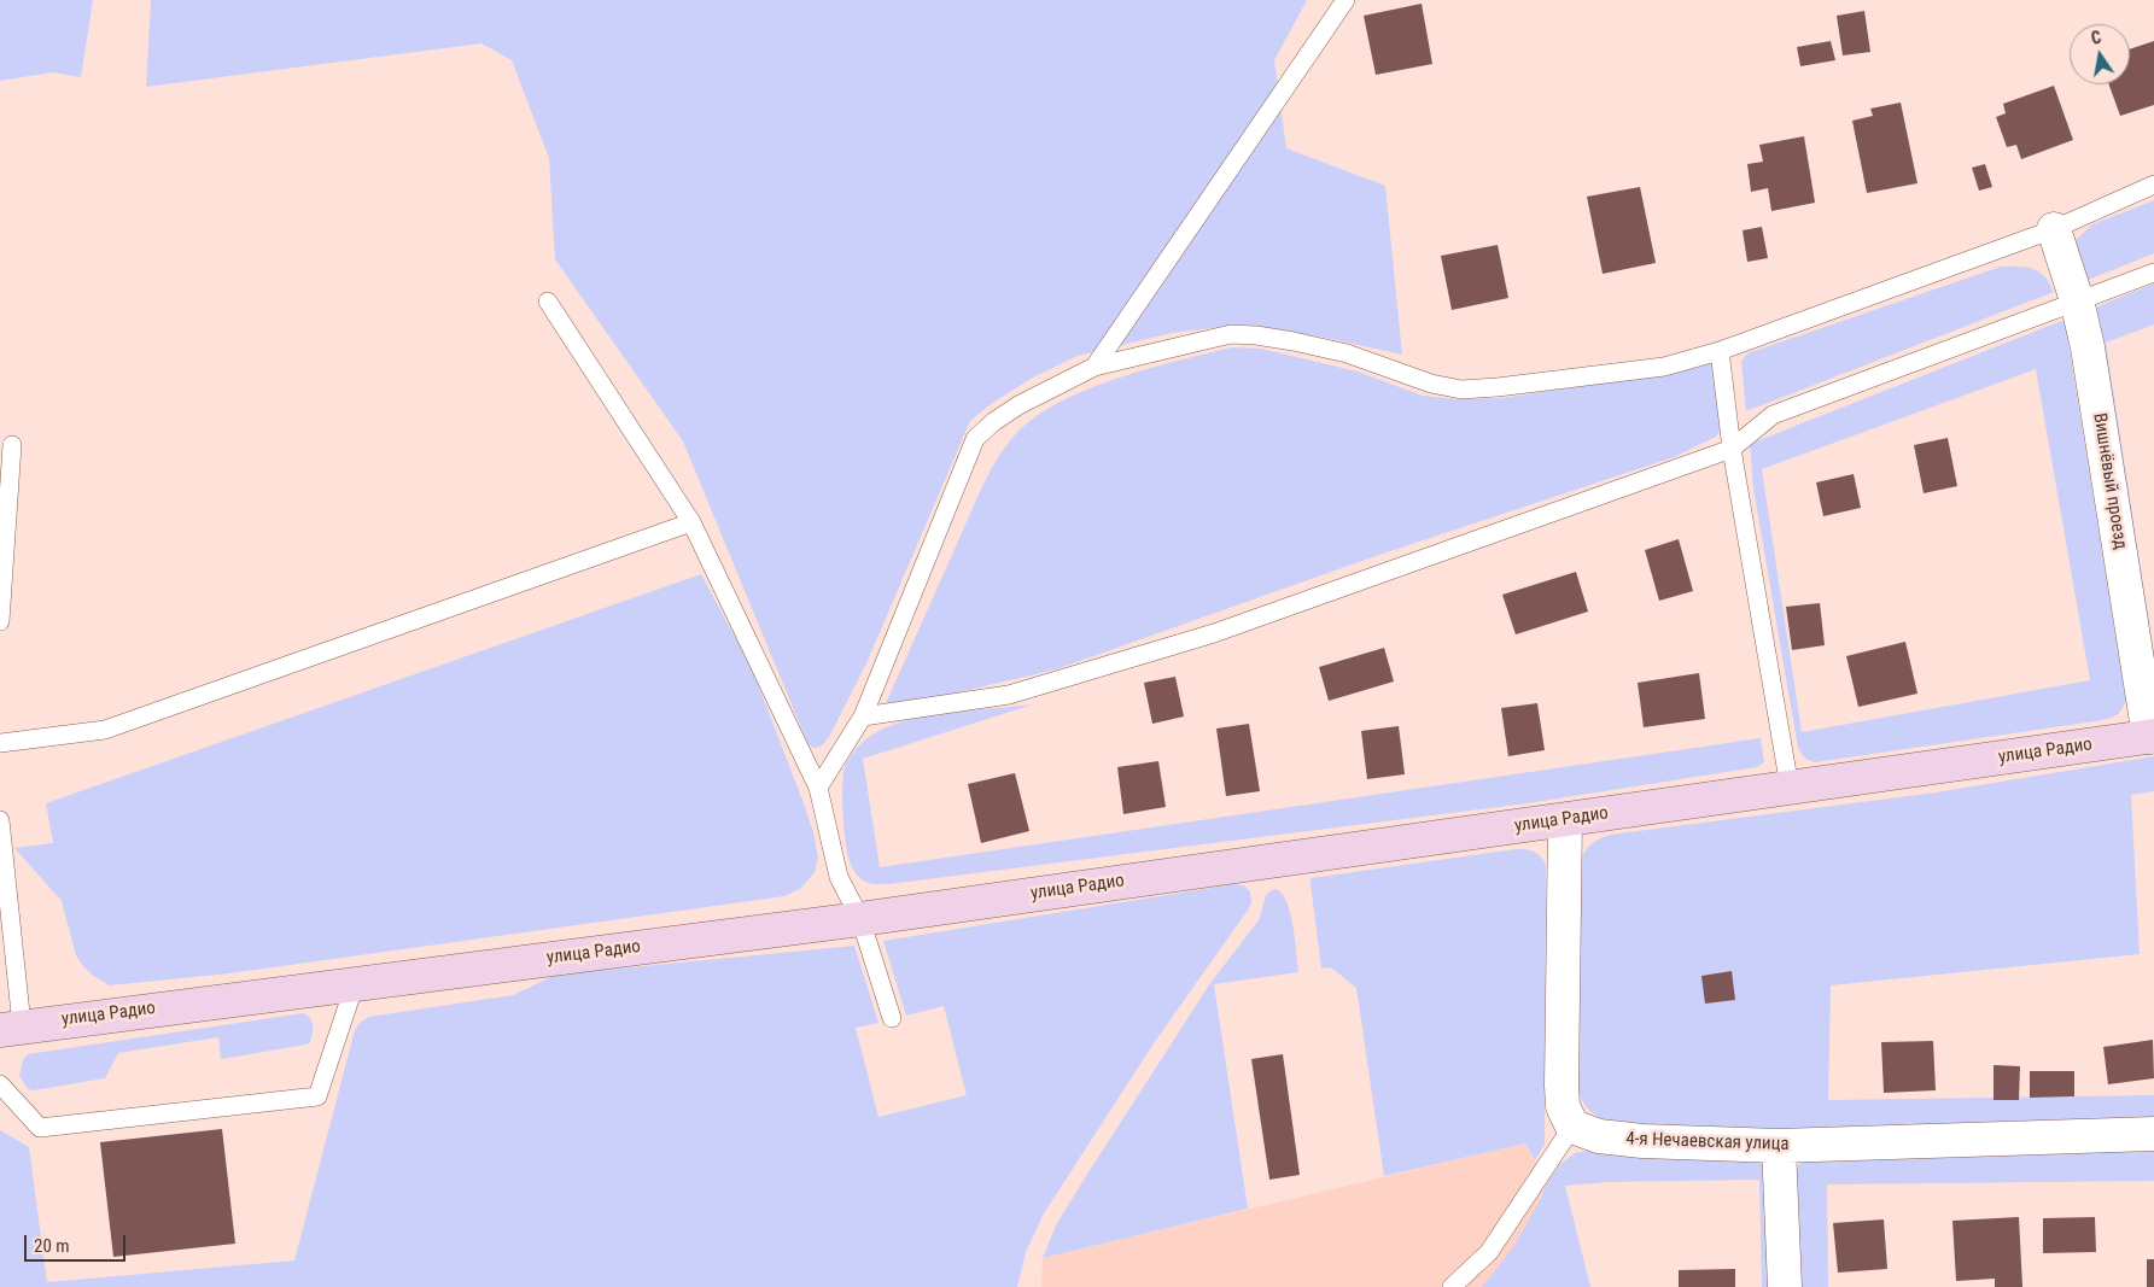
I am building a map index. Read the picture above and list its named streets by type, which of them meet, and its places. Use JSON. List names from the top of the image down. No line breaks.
{"streets":{"street":["Вишнёвый проезд","улица Радио","4-я Нечаевская улица"]},"crossings":[["Вишнёвый проезд","улица Радио"]],"scale_bar":"20 m","north":"top"}
